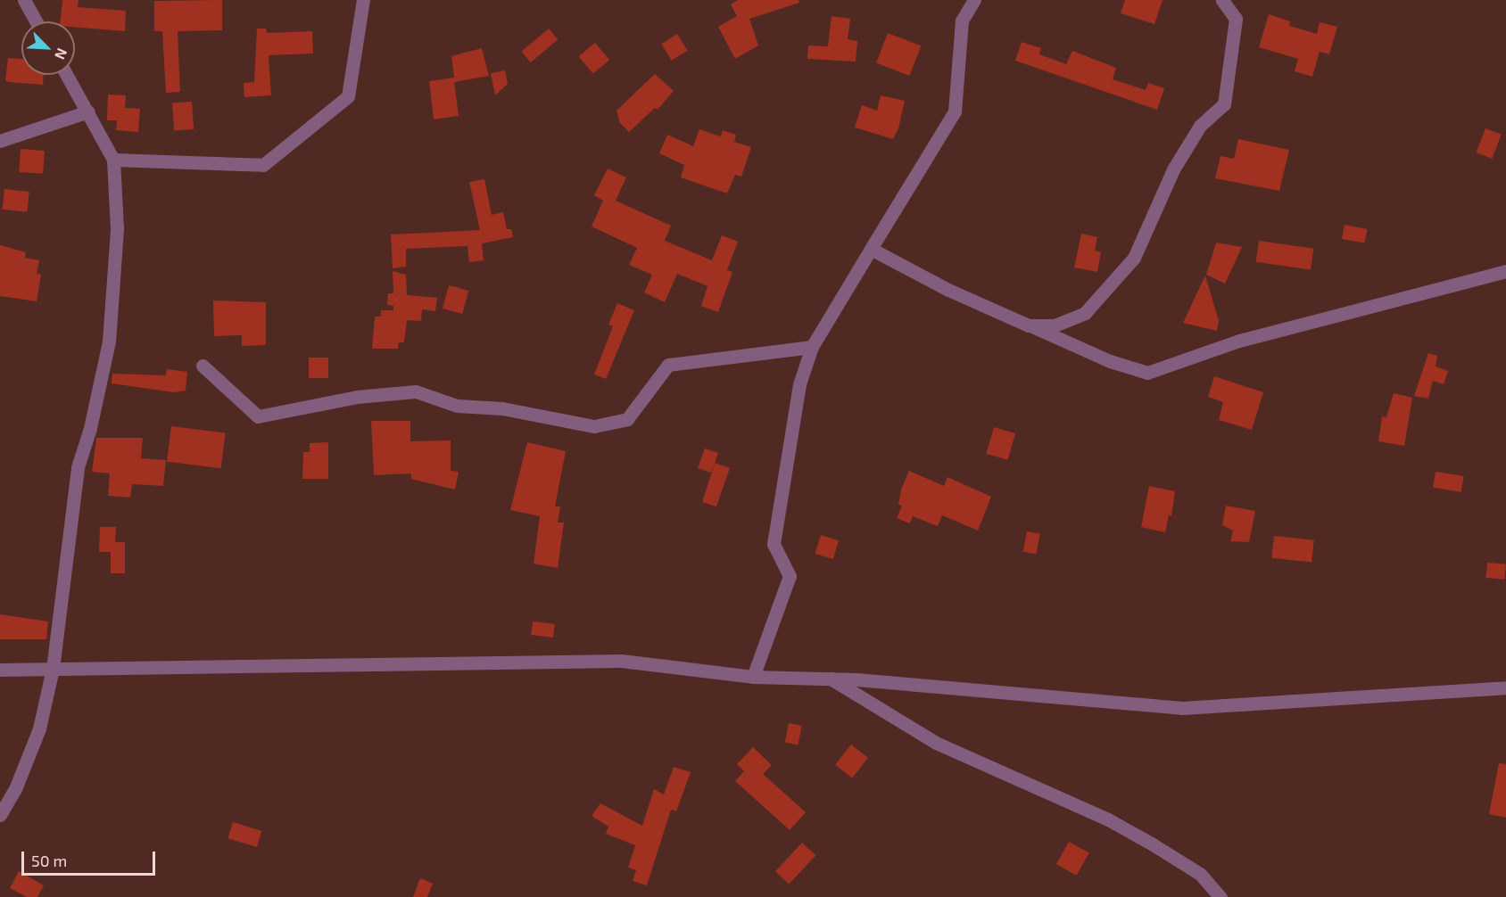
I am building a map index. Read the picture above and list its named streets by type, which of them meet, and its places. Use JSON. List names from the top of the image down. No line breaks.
{"scale_bar":"50 m","north":"bottom right"}
